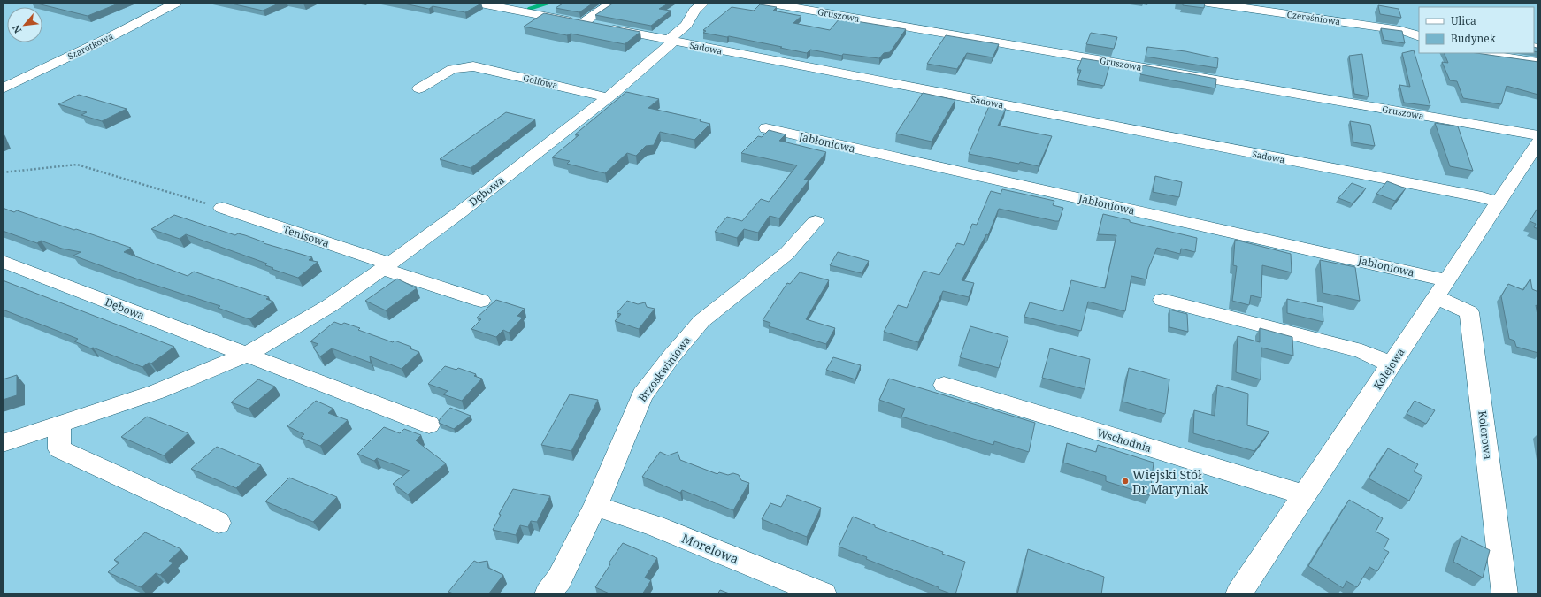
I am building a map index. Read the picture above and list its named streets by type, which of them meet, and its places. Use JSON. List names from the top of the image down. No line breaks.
{"streets":{"street":["Gruszowa","Czereśniowa","Szarotkowa","Sadowa","Golfowa","Jabłoniowa","Dębowa","Tenisowa","Brzoskwiniowa","Kolejowa","Kolorowa","Wschodnia","Morelowa"]},"crossings":[["Sadowa","Dębowa"],["Sadowa","Kolejowa"],["Golfowa","Dębowa"],["Jabłoniowa","Kolejowa"],["Jabłoniowa","Kolorowa"],["Dębowa","Tenisowa"],["Brzoskwiniowa","Morelowa"],["Kolejowa","Kolorowa"],["Kolejowa","Wschodnia"]],"places":["Wiejski Stół Dr Maryniak"],"legend":["Ulica","Budynek"],"north":"bottom left"}
